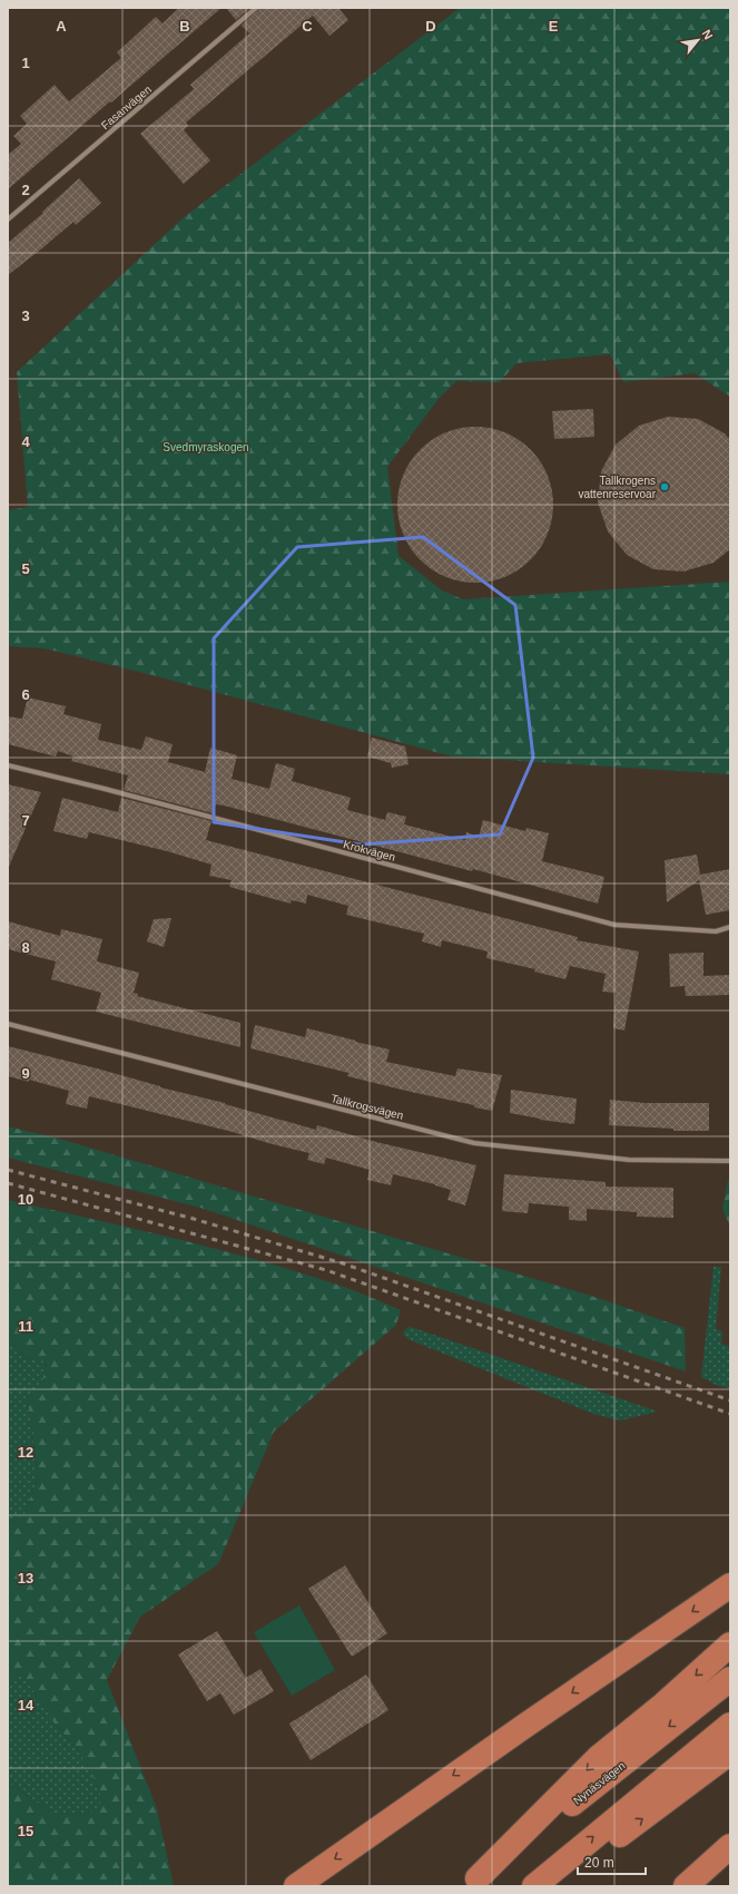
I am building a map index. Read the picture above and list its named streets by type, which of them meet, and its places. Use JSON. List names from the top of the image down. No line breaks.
{"streets":{"highway":["Nynäsvägen"],"street":["Fasanvägen","Krokvägen","Tallkrogsvägen"]},"parks":["Svedmyraskogen"],"places":["Tallkrogens vattenreservoar"],"scale_bar":"20 m","north":"top right","grid":{"columns":["A","B","C","D","E"],"rows":["1","2","3","4","5","6","7","8","9","10","11","12","13","14","15"]}}
